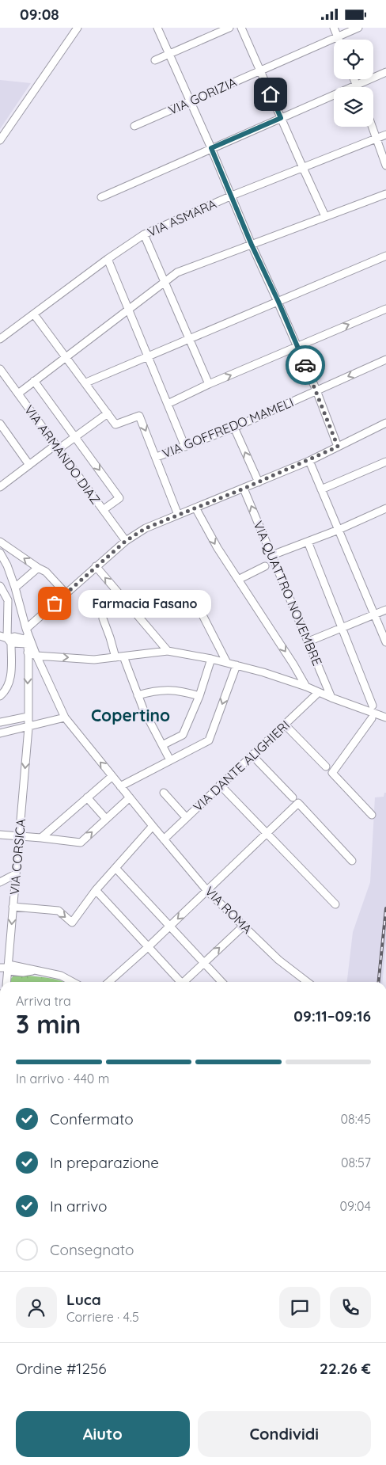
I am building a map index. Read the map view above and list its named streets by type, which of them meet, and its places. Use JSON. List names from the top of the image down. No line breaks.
{"streets":{"street":["VIA GORIZIA","VIA ASMARA","VIA GOFFREDO MAMELI","VIA ARMANDO DIAZ","VIA QUATTRO NOVEMBRE","VIA DANTE ALIGHIERI","VIA CORSICA","VIA ROMA"]},"crossings":[["VIA DANTE ALIGHIERI","VIA ROMA"],["VIA CORSICA","VIA ROMA"]],"one_way":["VIA CORSICA"],"districts":["Copertino"],"places":["Farmacia Fasano"],"page":{"status":"09:08","bubble":"Farmacia Fasano","heading":["3 min","Arriva tra","09:11–09:16"],"panel":["Luca","Corriere · 4.5","Ordine #1256","22.26 €"],"bar":"In arrivo · 440 m","list":[["Confermato","08:45"],["In preparazione","08:57"],["In arrivo","09:04"],"Consegnato"],"buttons":["Aiuto","Condividi"]}}
